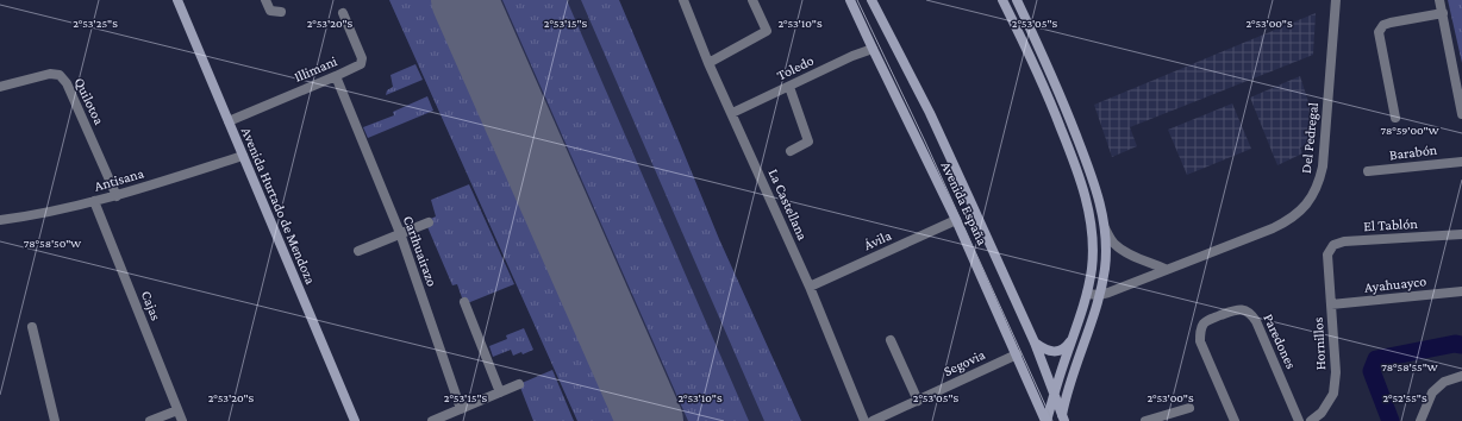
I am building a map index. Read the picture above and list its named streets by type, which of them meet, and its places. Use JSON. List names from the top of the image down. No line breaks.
{"streets":{"main road":["Avenida España","Avenida Hurtado de Mendoza"],"street":["Toledo","Illimani","Quilotoa","Del Pedregal","Barabón","Antisana","La Castellana","El Tablón","Ávila","Carihuairazo","Ayahuayco","Cajas","Paredones","Hornillos","Segovia"]},"crossings":[["Toledo","Avenida España"],["Toledo","La Castellana"],["Illimani","Avenida Hurtado de Mendoza"],["Illimani","Carihuairazo"],["Quilotoa","Antisana"],["Antisana","Avenida Hurtado de Mendoza"],["Antisana","Cajas"],["Avenida España","Ávila"],["Avenida España","Segovia"],["La Castellana","Ávila"],["El Tablón","Hornillos"],["Ayahuayco","Hornillos"]],"coordinates":["2°53'20\"S","2°53'15\"S","2°53'10\"S","2°53'05\"S","2°53'25\"S","2°53'00\"S","78°59'00\"W","78°58'50\"W","78°58'55\"W","2°52'55\"S"]}
